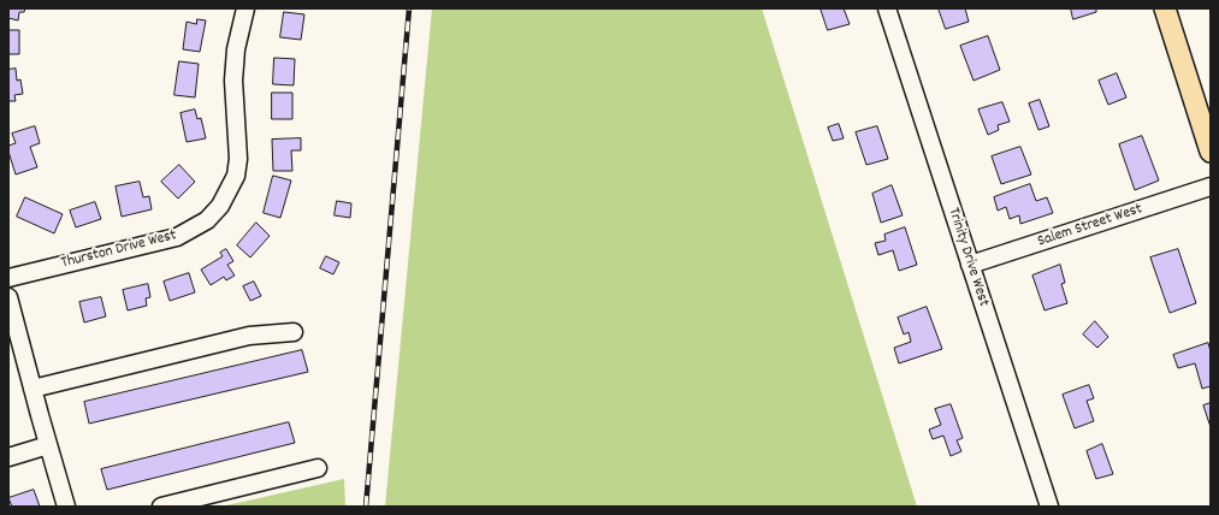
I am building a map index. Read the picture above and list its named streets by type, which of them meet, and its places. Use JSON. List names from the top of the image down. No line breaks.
{"streets":{"street":["Salem Street West","Thurston Drive West","Trinity Drive West"]},"crossings":[["Salem Street West","Trinity Drive West"]]}
